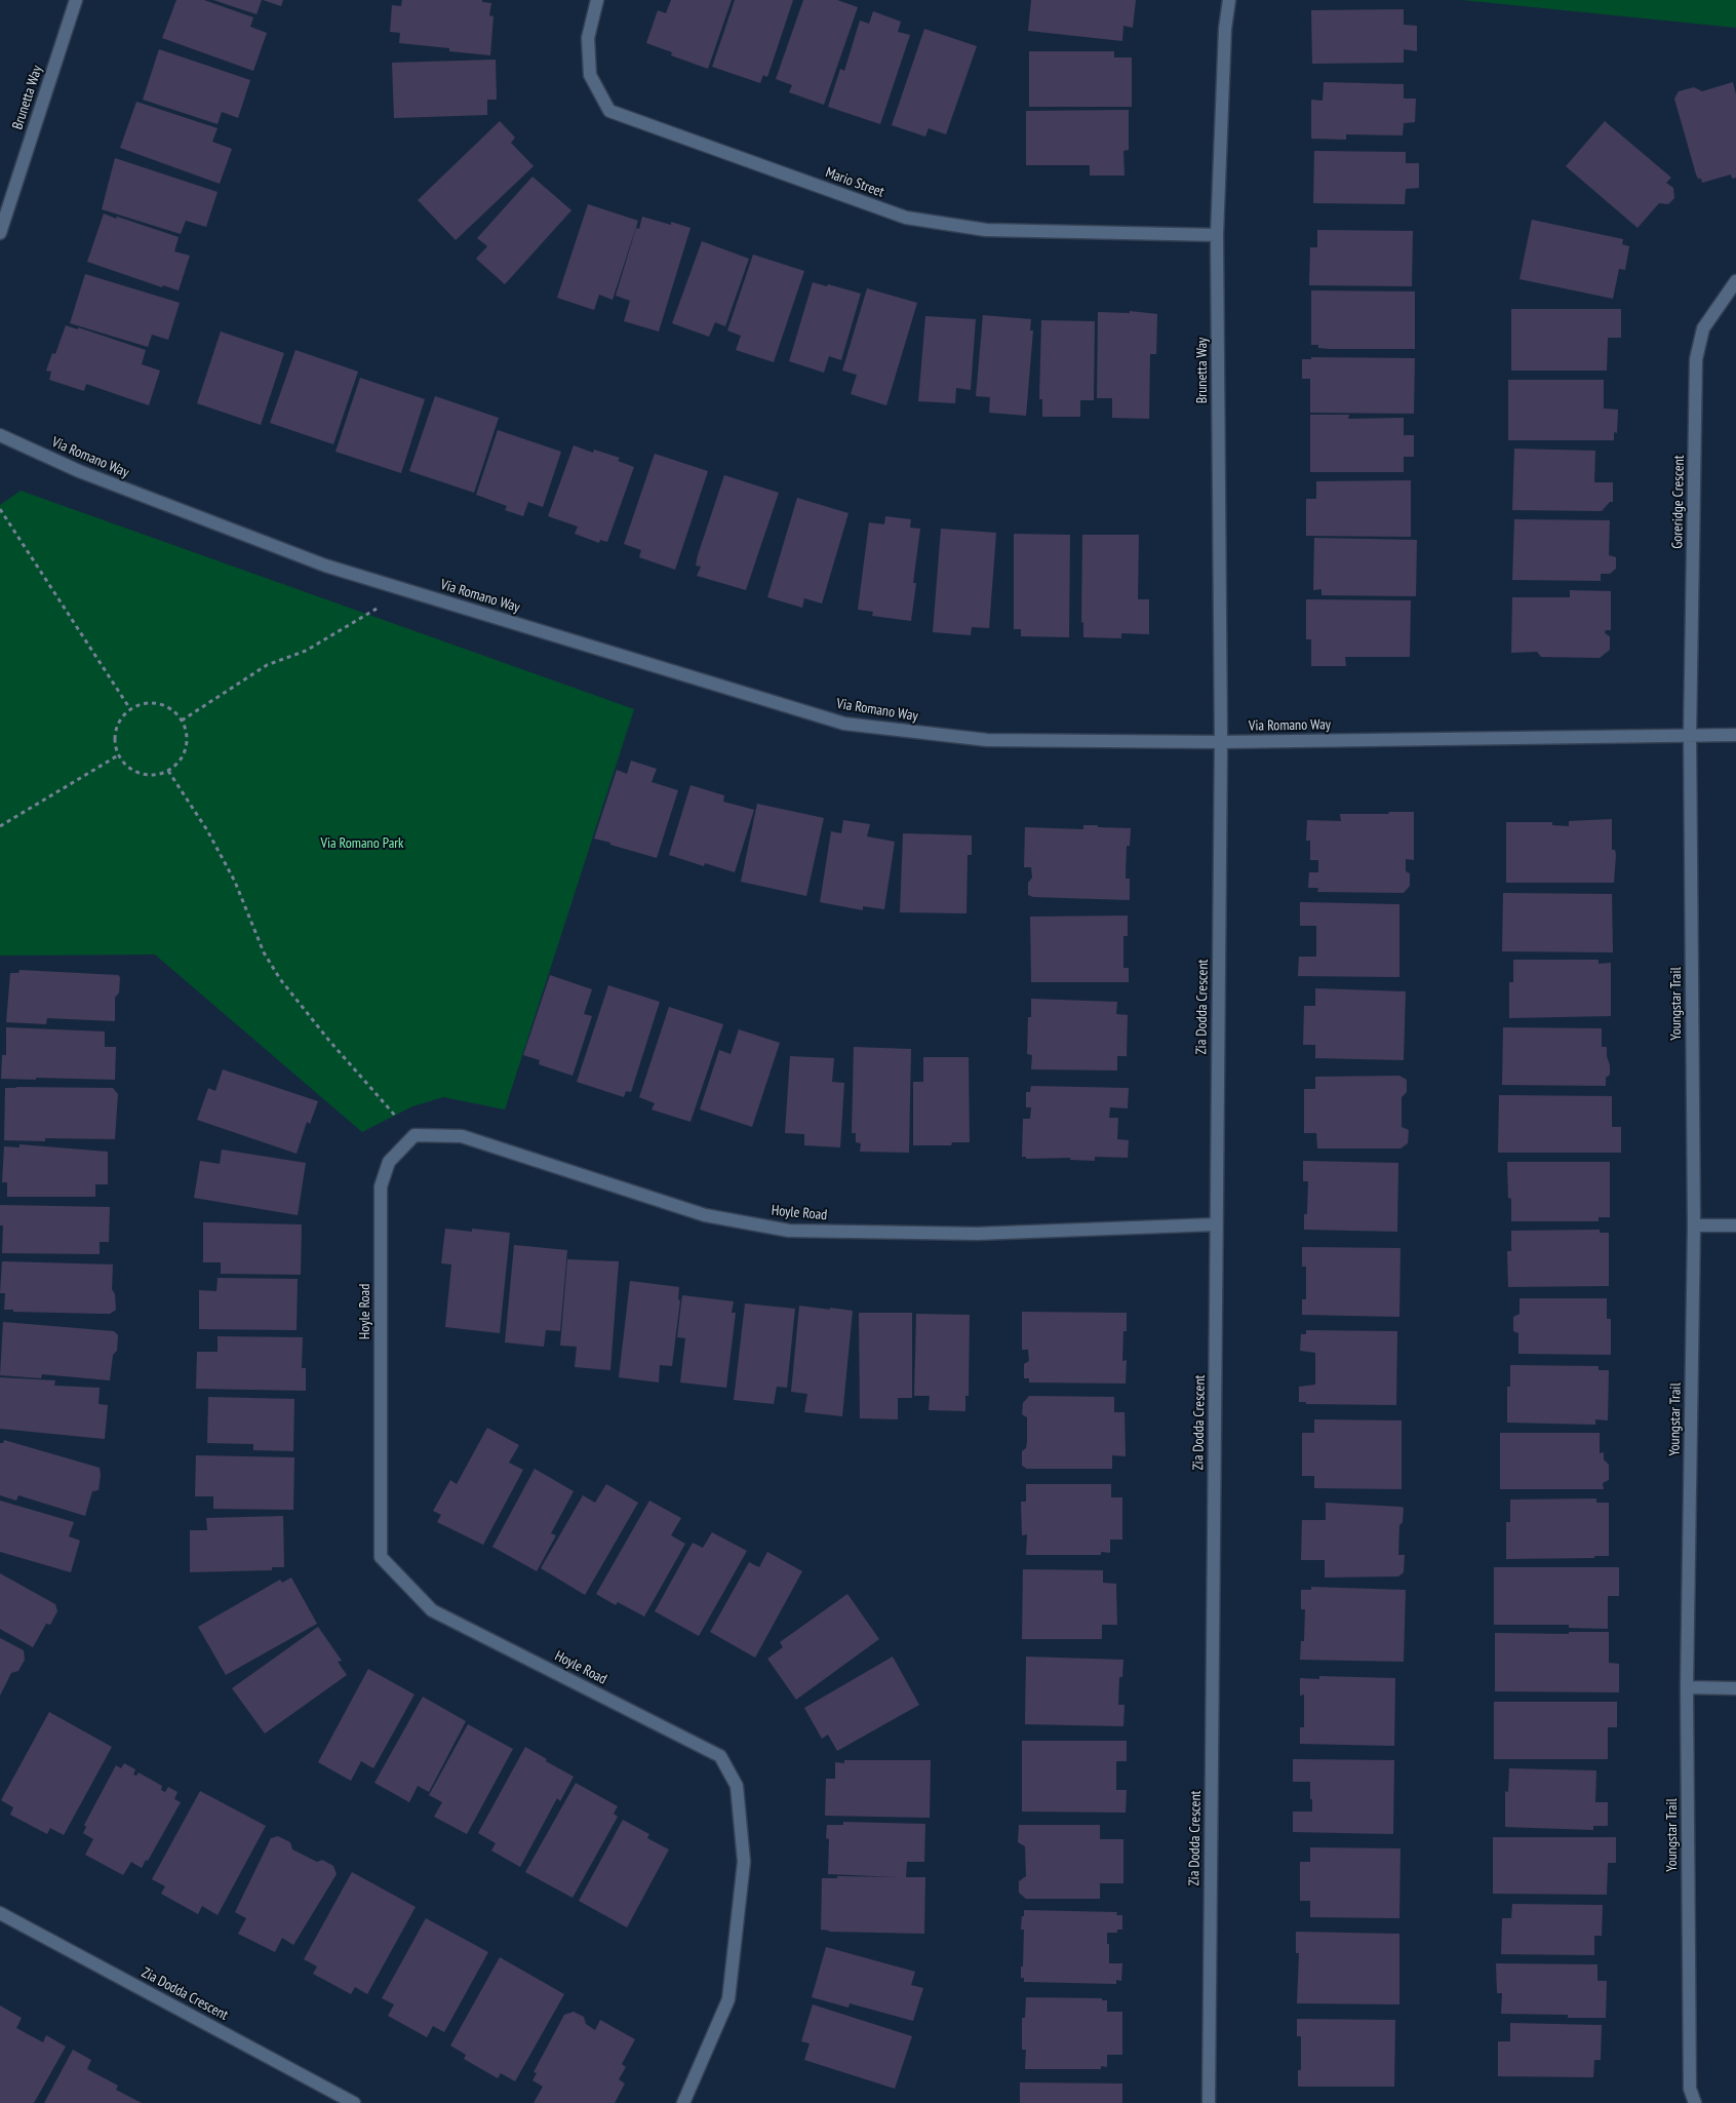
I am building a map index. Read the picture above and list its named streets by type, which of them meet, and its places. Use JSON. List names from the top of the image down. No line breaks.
{"streets":{"street":["Brunetta Way","Mario Street","Via Romano Way","Goreridge Crescent","Youngstar Trail","Zia Dodda Crescent","Hoyle Road"]},"crossings":[["Brunetta Way","Mario Street"],["Brunetta Way","Via Romano Way"],["Brunetta Way","Zia Dodda Crescent"],["Via Romano Way","Goreridge Crescent"],["Via Romano Way","Youngstar Trail"],["Via Romano Way","Zia Dodda Crescent"],["Goreridge Crescent","Youngstar Trail"],["Zia Dodda Crescent","Hoyle Road"]],"parks":["Via Romano Park"]}
